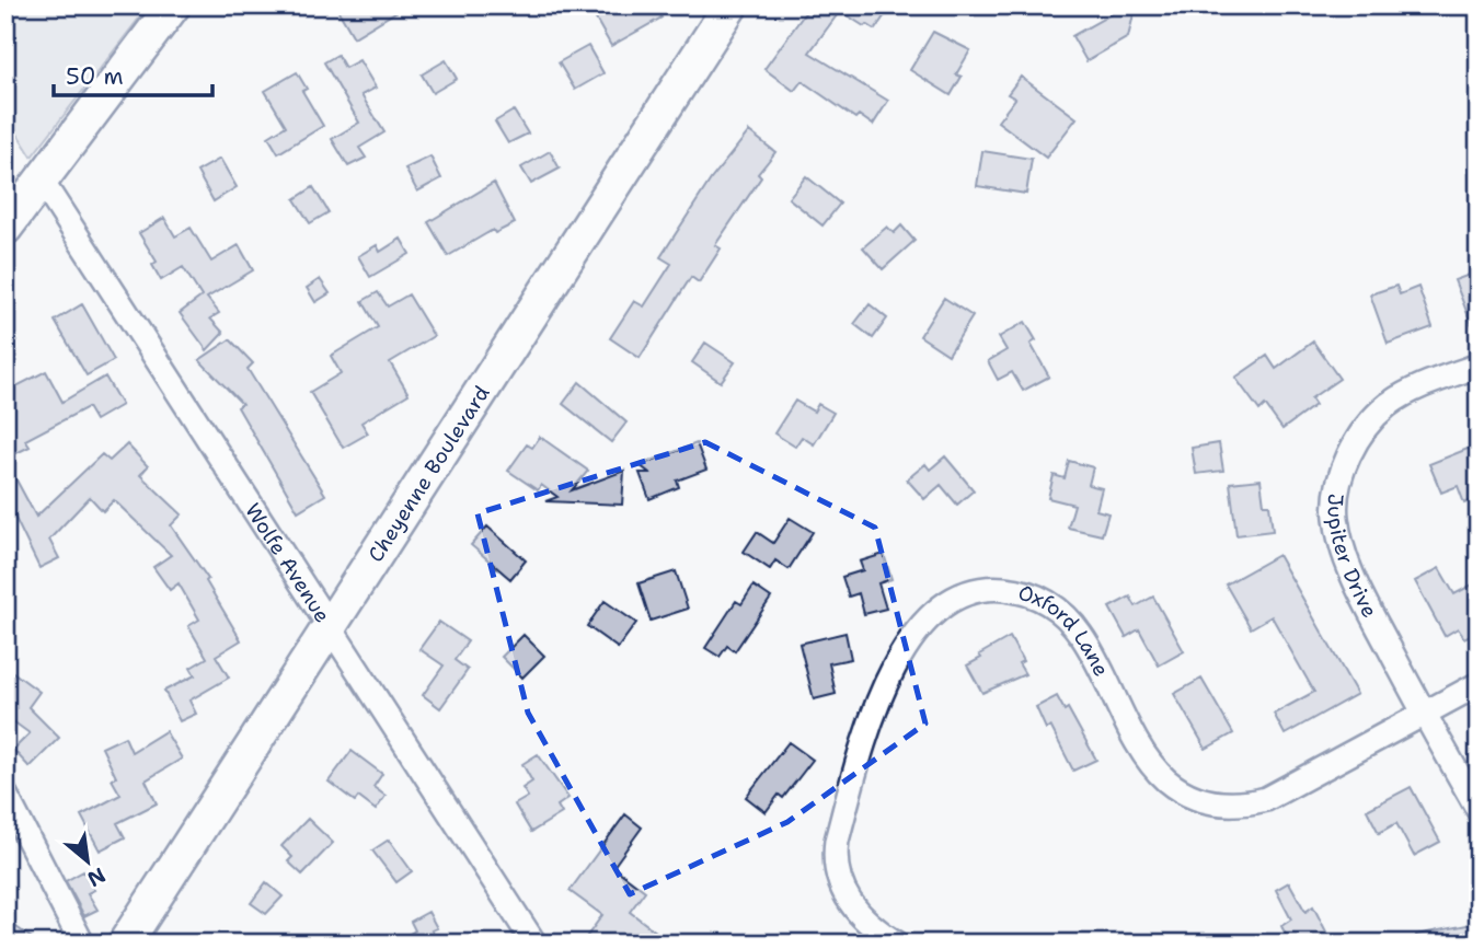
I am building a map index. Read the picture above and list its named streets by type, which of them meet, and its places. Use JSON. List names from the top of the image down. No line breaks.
{"streets":{"main road":["Cheyenne Boulevard"],"street":["Jupiter Drive","Wolfe Avenue","Oxford Lane"]},"crossings":[["Cheyenne Boulevard","Wolfe Avenue"],["Jupiter Drive","Oxford Lane"]],"scale_bar":"50 m","north":"bottom right"}
